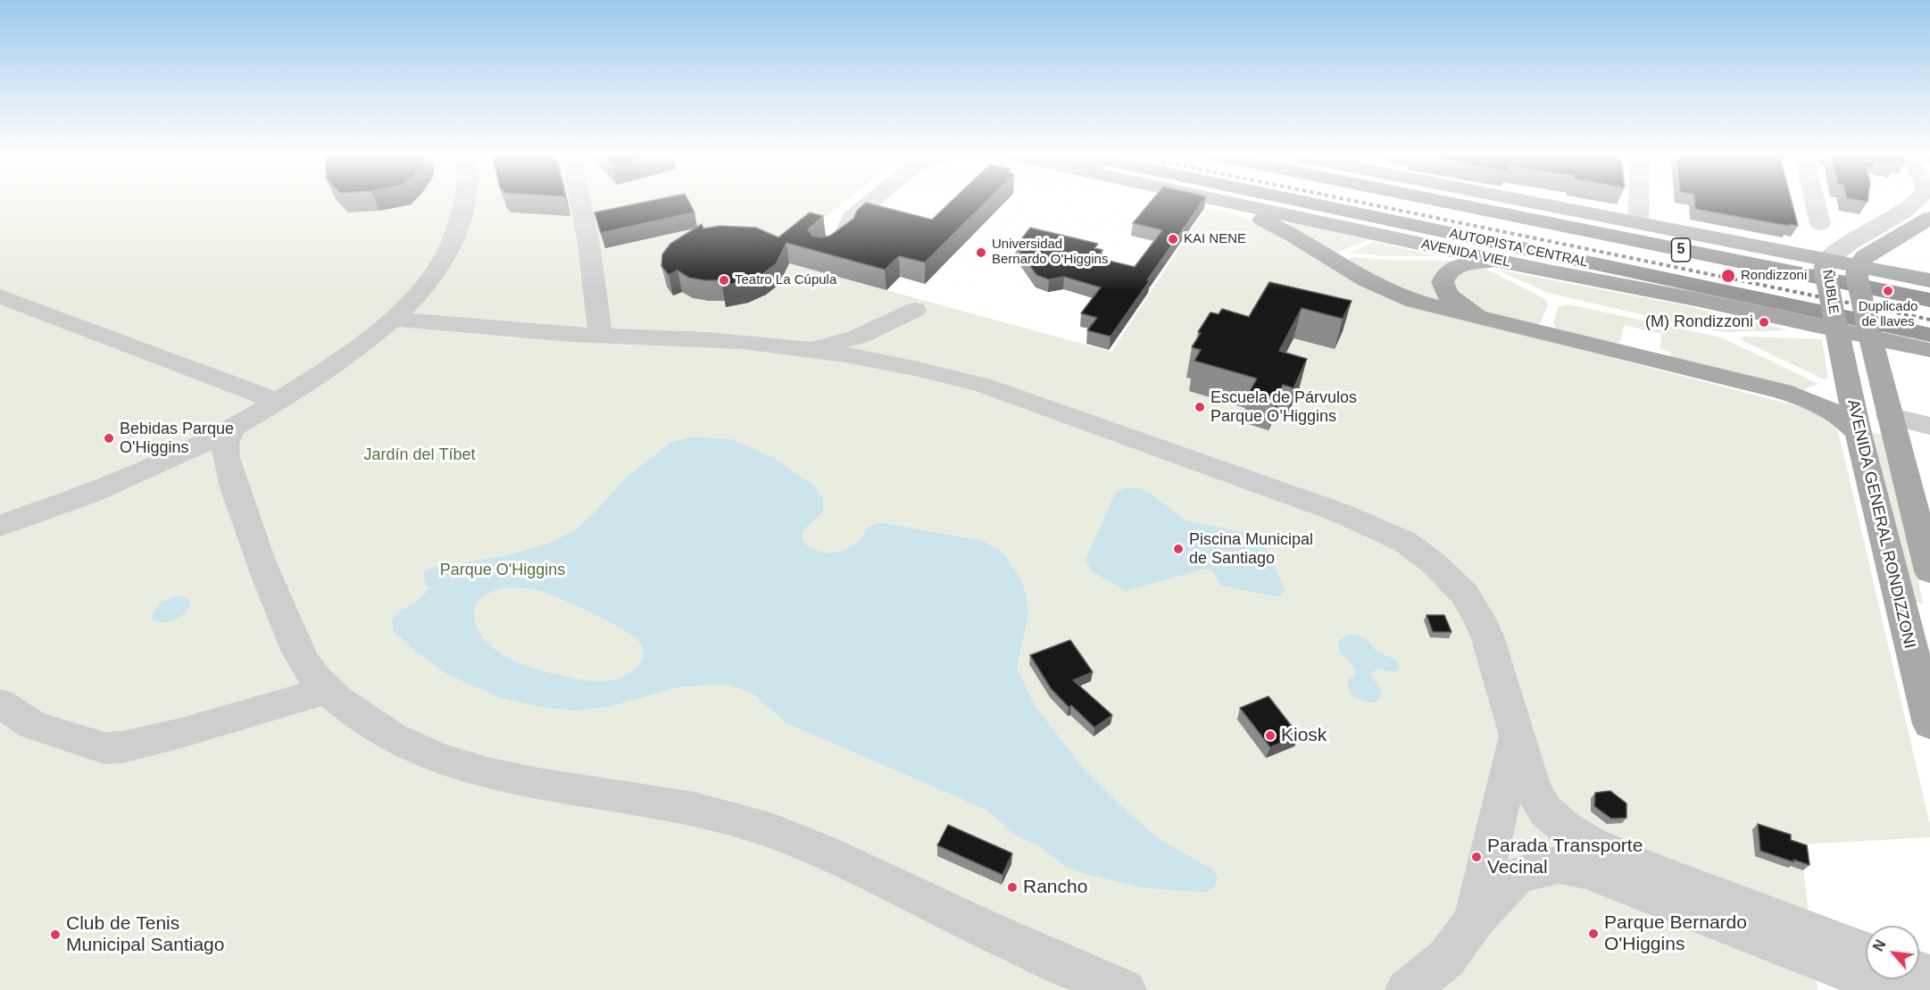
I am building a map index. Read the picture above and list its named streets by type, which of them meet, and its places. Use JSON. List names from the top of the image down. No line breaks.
{"streets":{"highway":["AUTOPISTA CENTRAL","5"],"main road":["AVENIDA VIEL","ÑUBLE","AVENIDA GENERAL RONDIZZONI"]},"crossings":[["AVENIDA VIEL","ÑUBLE"],["AVENIDA VIEL","AVENIDA GENERAL RONDIZZONI"],["ÑUBLE","AVENIDA GENERAL RONDIZZONI"]],"parks":["Jardín del Tíbet","Parque O'Higgins"],"places":["KAI NENE","Universidad Bernardo O'Higgins","Rondizzoni","Teatro La Cúpula","Duplicado de llaves","(M) Rondizzoni","Escuela de Párvulos Parque O’Higgins","Bebidas Parque O'Higgins","Piscina Municipal de Santiago","Kiosk","Parada Transporte Vecinal","Rancho","Parque Bernardo O'Higgins","Club de Tenis Municipal Santiago"],"north":"top left"}
